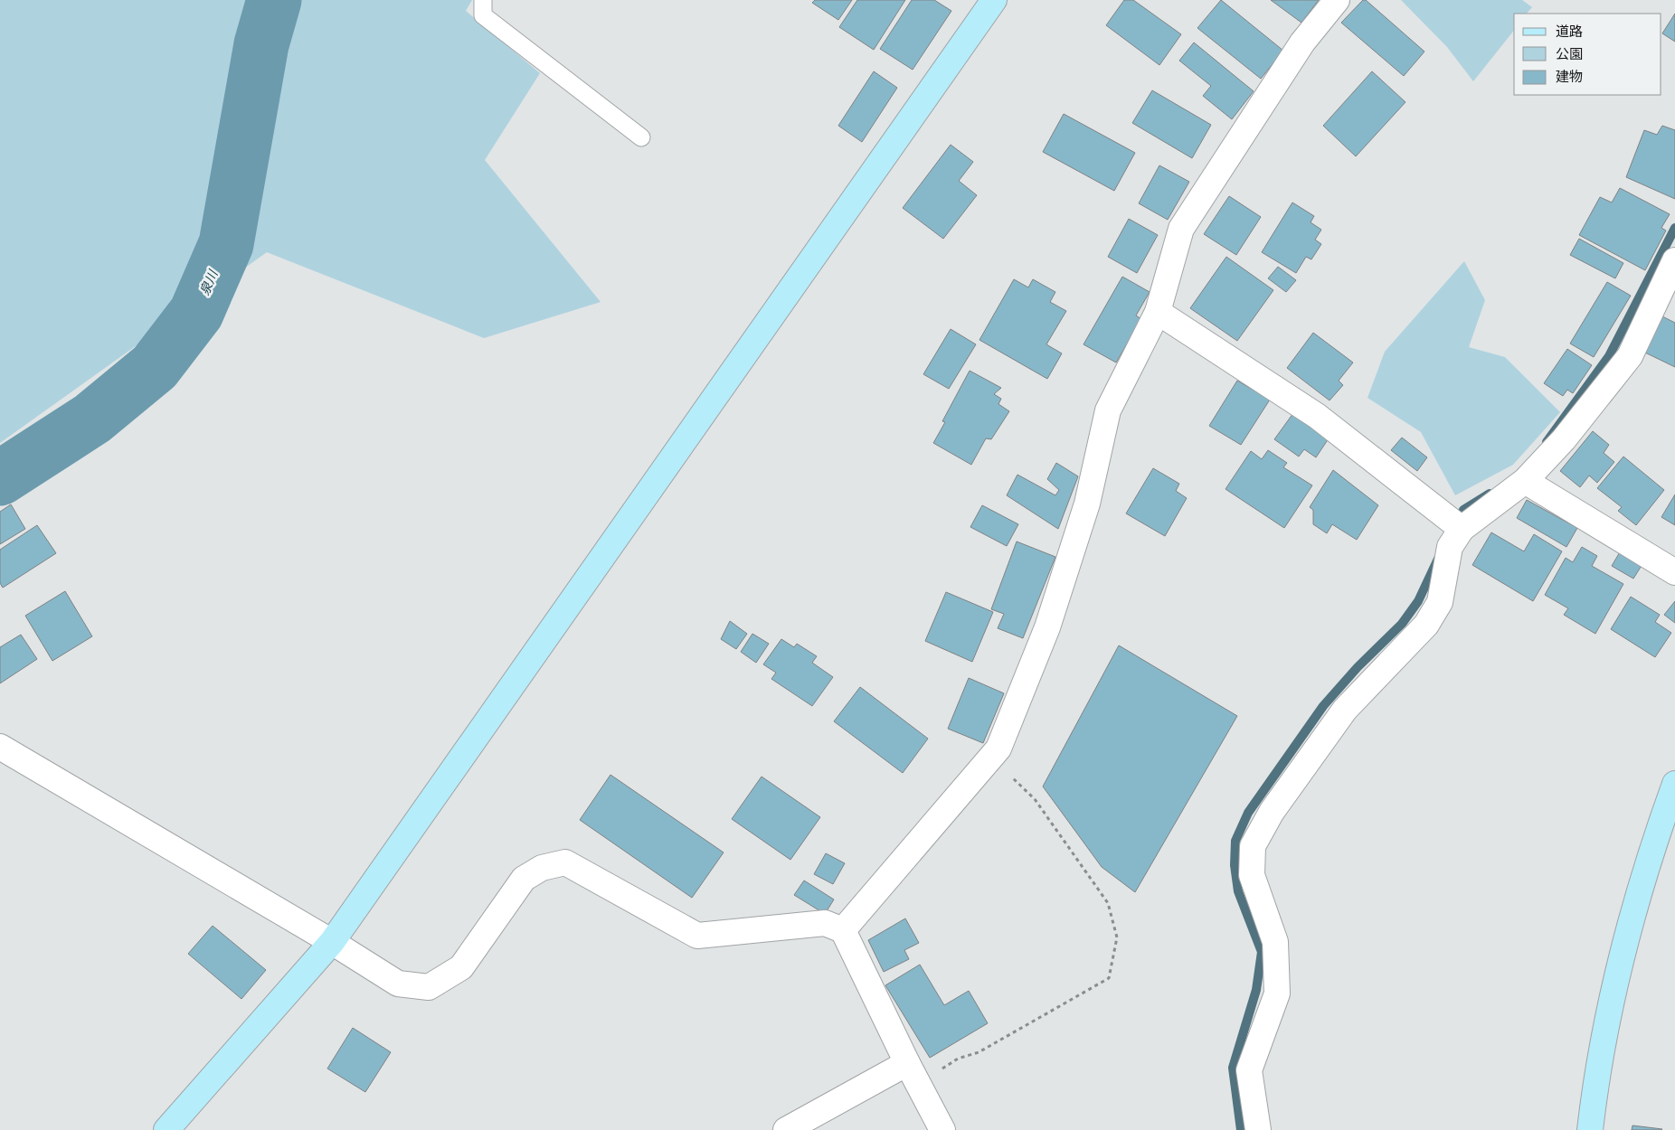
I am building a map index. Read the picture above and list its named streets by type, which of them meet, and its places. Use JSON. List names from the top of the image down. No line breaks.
{"water":["泉川"],"legend":["道路","公園","建物"]}
